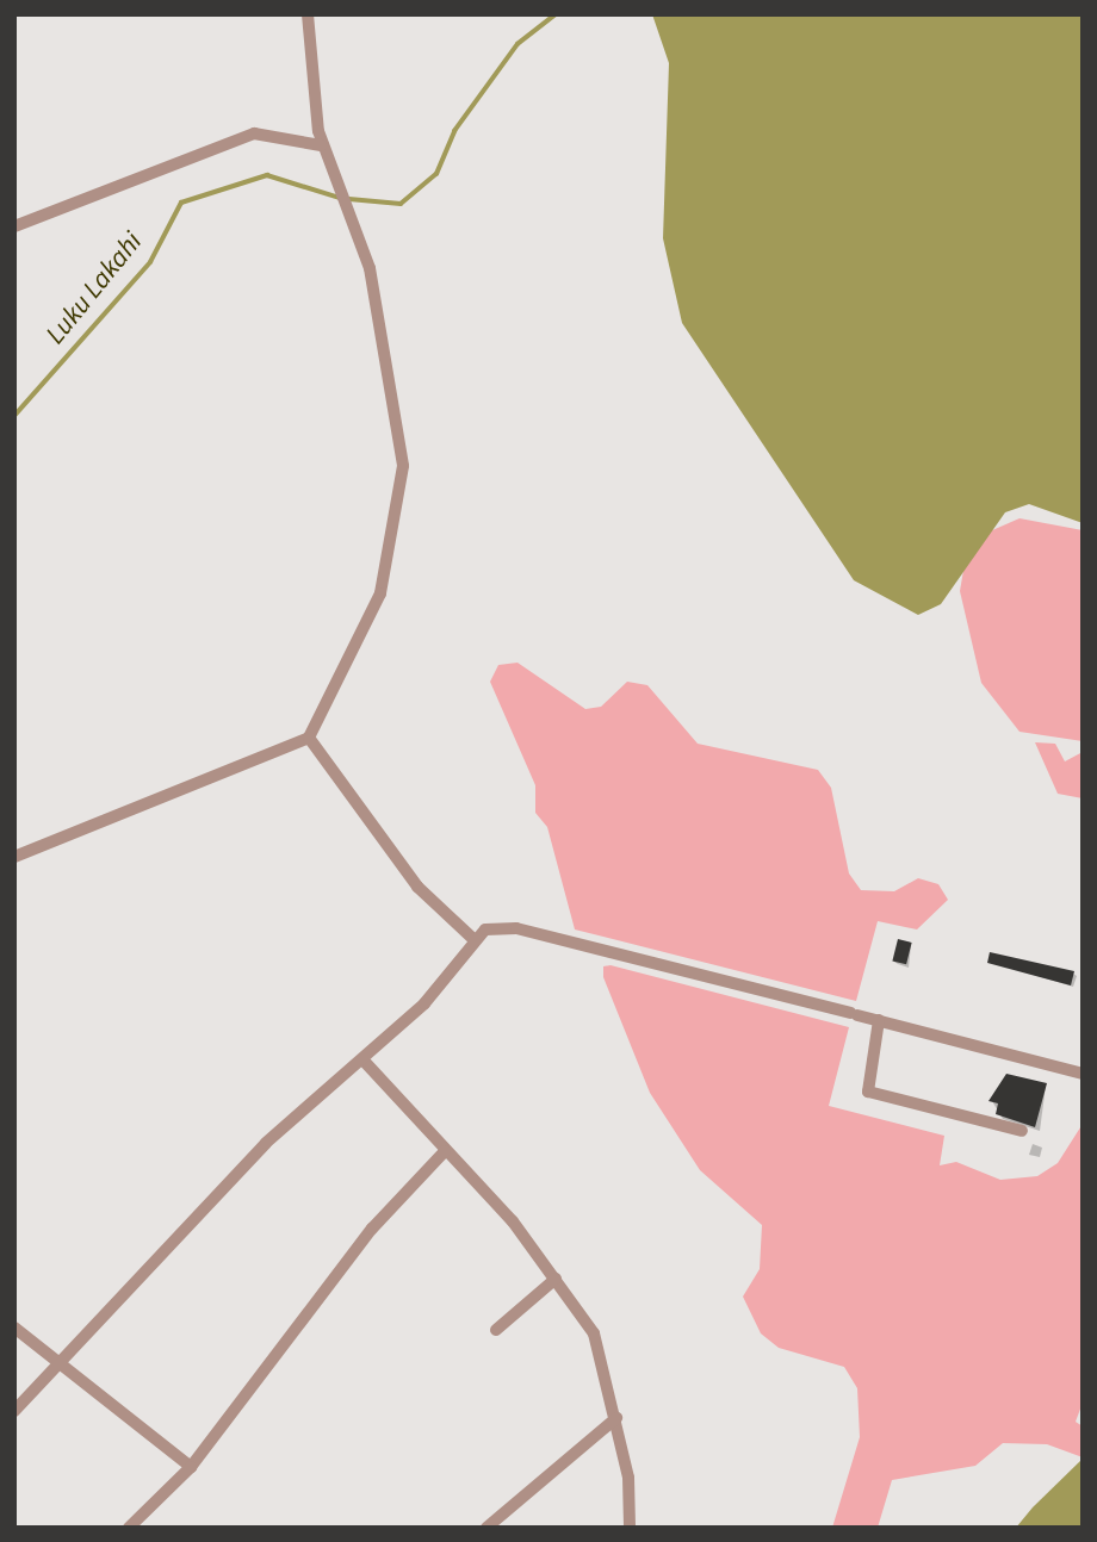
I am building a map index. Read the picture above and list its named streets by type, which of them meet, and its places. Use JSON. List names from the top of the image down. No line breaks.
{"water":["Luku Lakahi"]}
